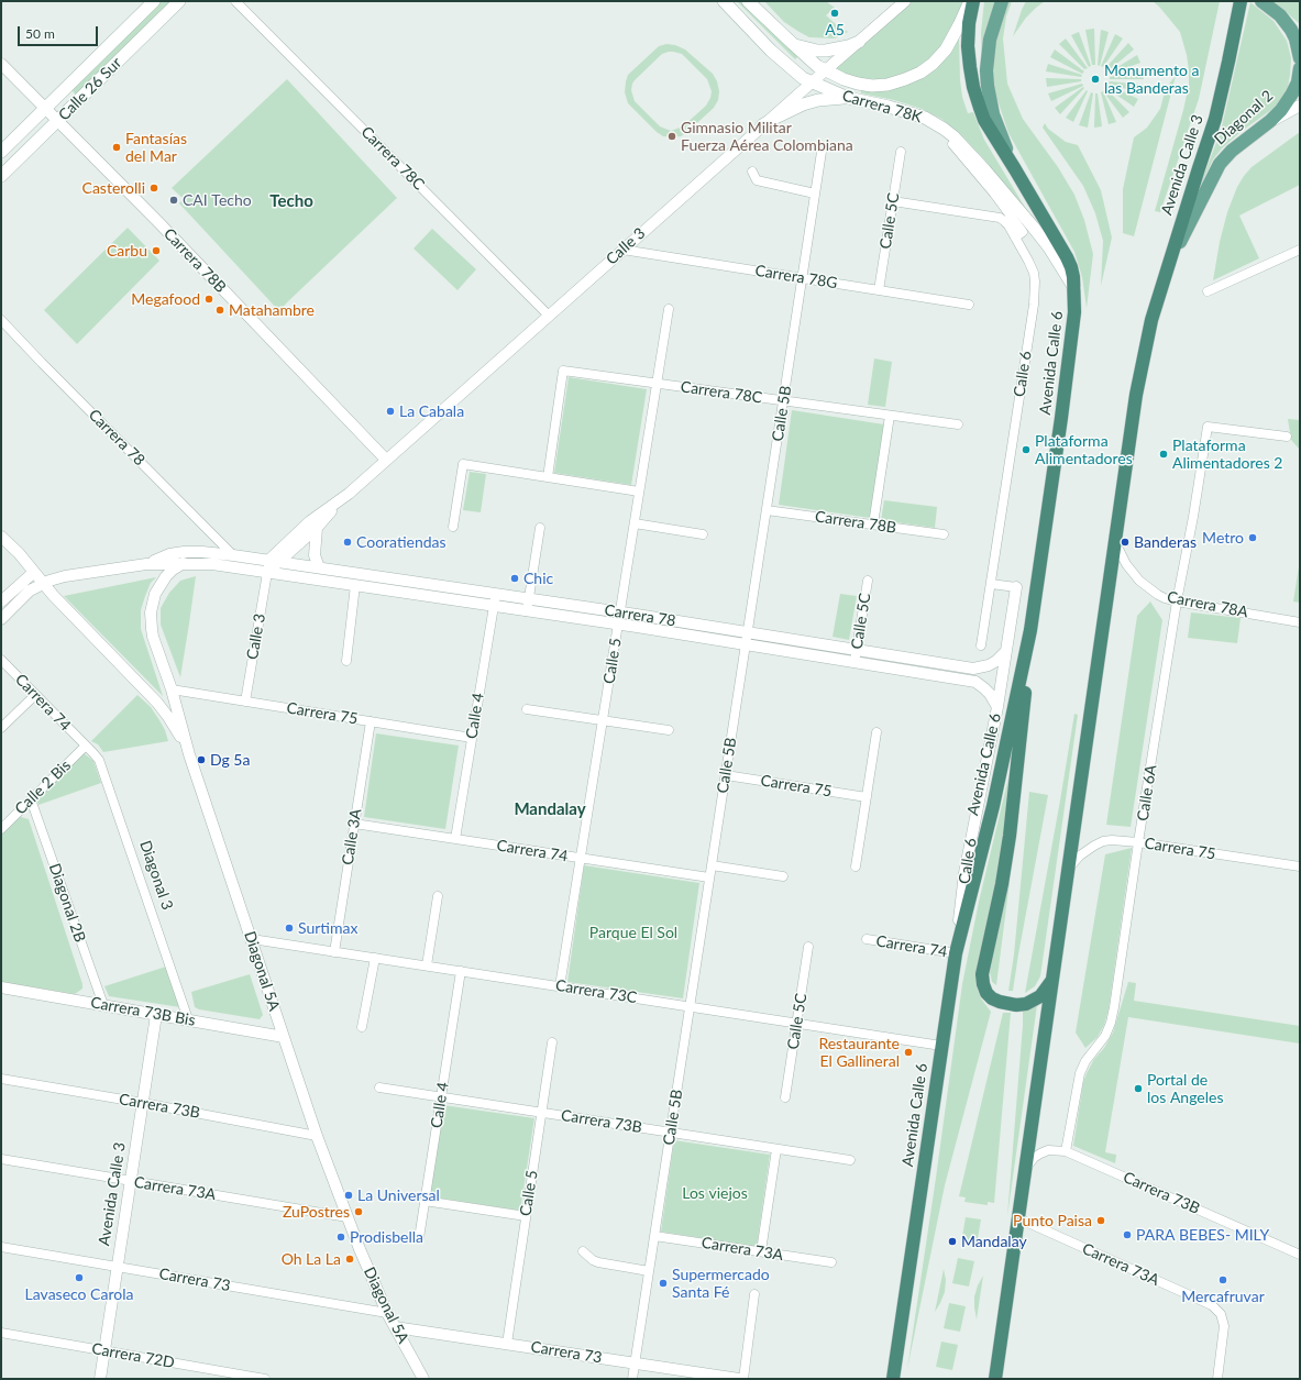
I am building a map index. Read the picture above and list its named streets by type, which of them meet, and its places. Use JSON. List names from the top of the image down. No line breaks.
{"streets":{"highway":["Avenida Calle 3","Avenida Calle 6"],"main road":["Calle 26 Sur","Carrera 78K","Diagonal 2"],"street":["Carrera 78C","Calle 5C","Calle 3","Carrera 78B","Carrera 78G","Calle 6","Calle 5B","Carrera 78","Carrera 78A","Calle 5","Carrera 74","Carrera 75","Calle 4","Calle 2 Bis","Calle 6A","Calle 3A","Diagonal 3","Diagonal 2B","Diagonal 5A","Carrera 73C","Carrera 73B Bis","Carrera 73B","Carrera 73A","Carrera 73","Carrera 72D"]},"crossings":[["Calle 26 Sur","Carrera 78B"],["Carrera 78K","Calle 3"],["Carrera 78K","Avenida Calle 6"],["Diagonal 2","Avenida Calle 3"],["Carrera 78C","Calle 3"],["Carrera 78C","Calle 5B"],["Carrera 78C","Calle 5"],["Avenida Calle 3","Carrera 73B Bis"],["Avenida Calle 3","Carrera 73B"],["Avenida Calle 3","Carrera 73A"],["Avenida Calle 3","Carrera 73"],["Avenida Calle 3","Carrera 72D"],["Calle 5C","Carrera 78G"],["Calle 5C","Calle 6"],["Calle 5C","Carrera 78"],["Calle 5C","Carrera 73C"],["Calle 3","Carrera 78B"],["Calle 3","Carrera 78G"],["Calle 3","Carrera 78"],["Calle 3","Carrera 75"],["Carrera 78B","Calle 5B"],["Carrera 78G","Calle 5B"],["Avenida Calle 6","Calle 6"],["Avenida Calle 6","Carrera 74"],["Avenida Calle 6","Carrera 73C"],["Calle 6","Carrera 78"],["Calle 6","Carrera 74"],["Calle 5B","Carrera 78"],["Calle 5B","Carrera 74"],["Calle 5B","Carrera 75"],["Calle 5B","Carrera 73C"],["Calle 5B","Carrera 73B"],["Calle 5B","Carrera 73A"],["Calle 5B","Carrera 73"],["Carrera 78","Calle 5"],["Carrera 78","Calle 4"],["Carrera 78","Diagonal 5A"],["Carrera 78A","Calle 6A"],["Calle 5","Carrera 74"],["Calle 5","Carrera 73C"],["Calle 5","Carrera 73B"],["Calle 5","Carrera 73"],["Carrera 74","Calle 4"],["Carrera 74","Calle 2 Bis"],["Carrera 74","Calle 3A"],["Carrera 74","Diagonal 3"],["Carrera 75","Calle 4"],["Carrera 75","Calle 6A"],["Carrera 75","Calle 3A"],["Carrera 75","Diagonal 5A"],["Calle 4","Carrera 73C"],["Calle 4","Carrera 73B"],["Calle 2 Bis","Diagonal 3"],["Calle 2 Bis","Diagonal 2B"],["Calle 6A","Carrera 73B"],["Calle 3A","Carrera 73C"],["Diagonal 3","Carrera 73B Bis"],["Diagonal 2B","Carrera 73B Bis"],["Diagonal 5A","Carrera 73C"],["Diagonal 5A","Carrera 73B Bis"],["Diagonal 5A","Carrera 73B"],["Diagonal 5A","Carrera 73A"],["Diagonal 5A","Carrera 73"]],"districts":["Techo","Mandalay"],"parks":["Parque El Sol","Los viejos"],"places":["A5","Monumento a las Banderas","Gimnasio Militar Fuerza Aérea Colombiana","Fantasías del Mar","Casterolli","CAI Techo","Carbu","Megafood","Matahambre","La Cabala","Plataforma Alimentadores","Plataforma Alimentadores 2","Metro","Cooratiendas","Banderas","Chic","Dg 5a","Surtimax","Restaurante El Gallineral","Portal de los Angeles","La Universal","ZuPostres","Punto Paisa","PARA BEBES- MILY","Prodisbella","Mandalay","Oh La La","Lavaseco Carola","Mercafruvar","Supermercado Santa Fé"],"scale_bar":"50 m"}
